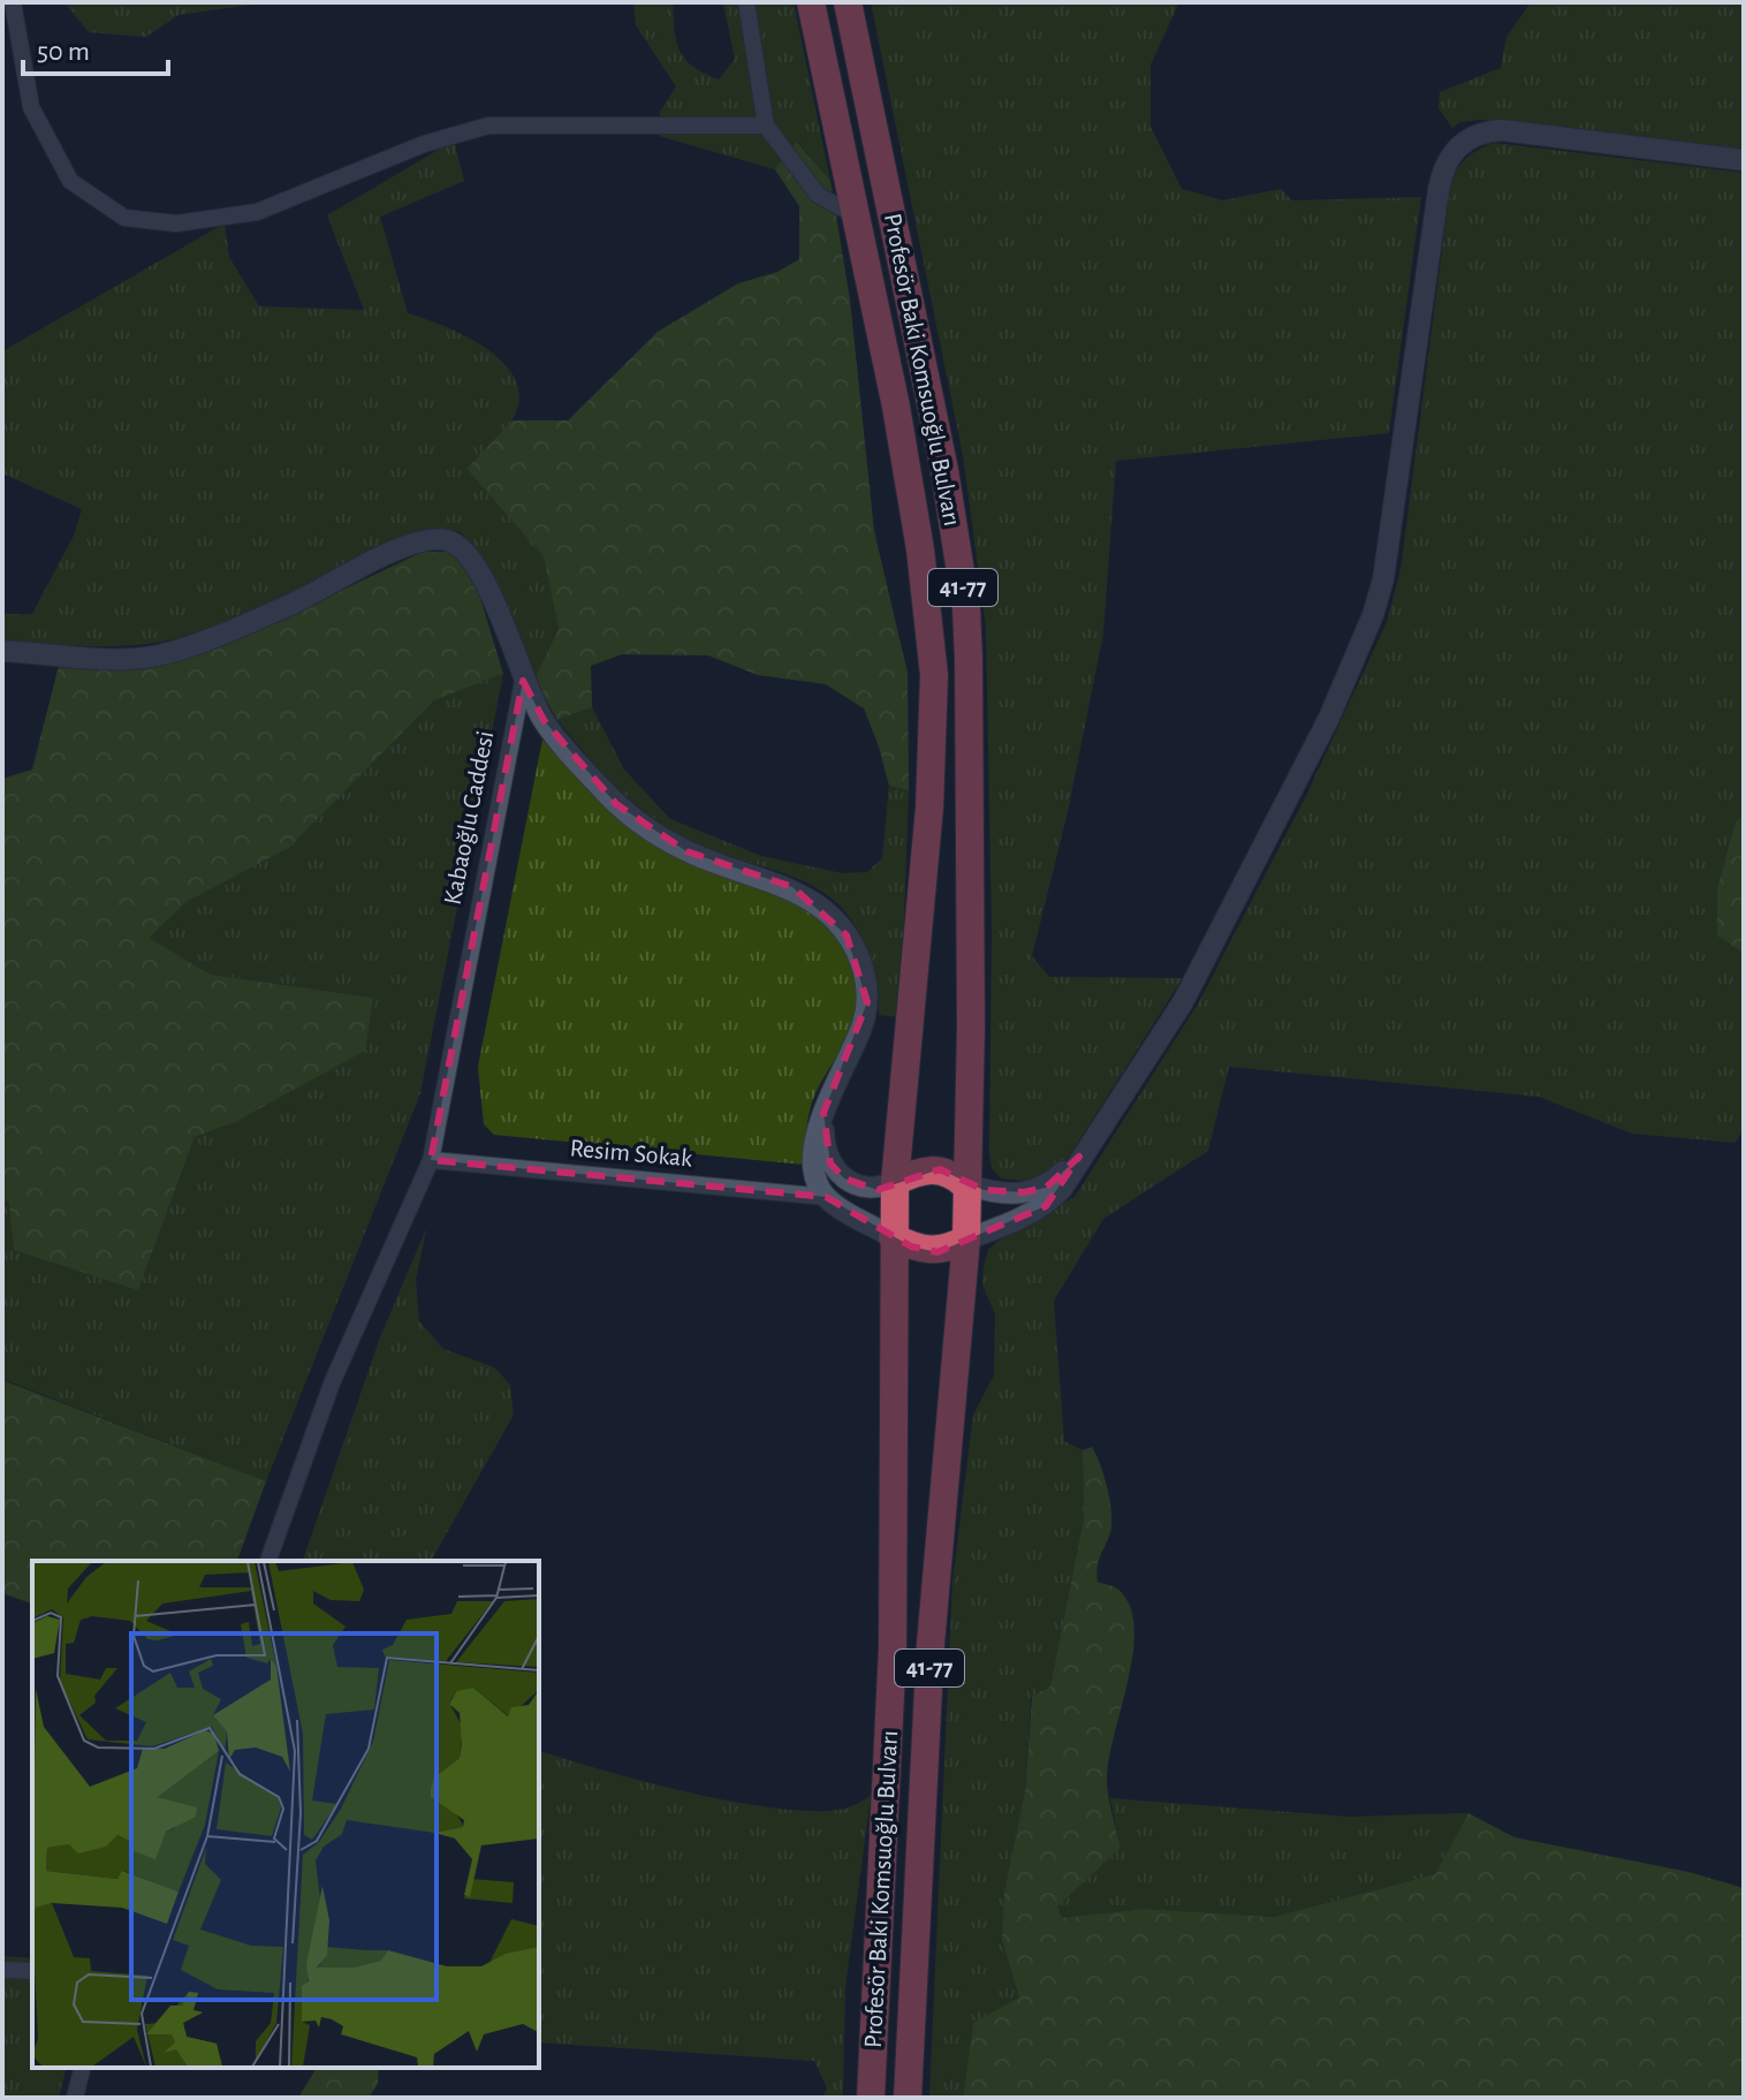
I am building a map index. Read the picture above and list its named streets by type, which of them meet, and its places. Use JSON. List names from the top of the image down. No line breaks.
{"streets":{"highway":["Profesör Baki Komsuoğlu Bulvarı","41-77"],"street":["Kabaoğlu Caddesi","Resim Sokak"]},"crossings":[["Profesör Baki Komsuoğlu Bulvarı","41-77"],["Kabaoğlu Caddesi","Resim Sokak"]],"scale_bar":"50 m"}
